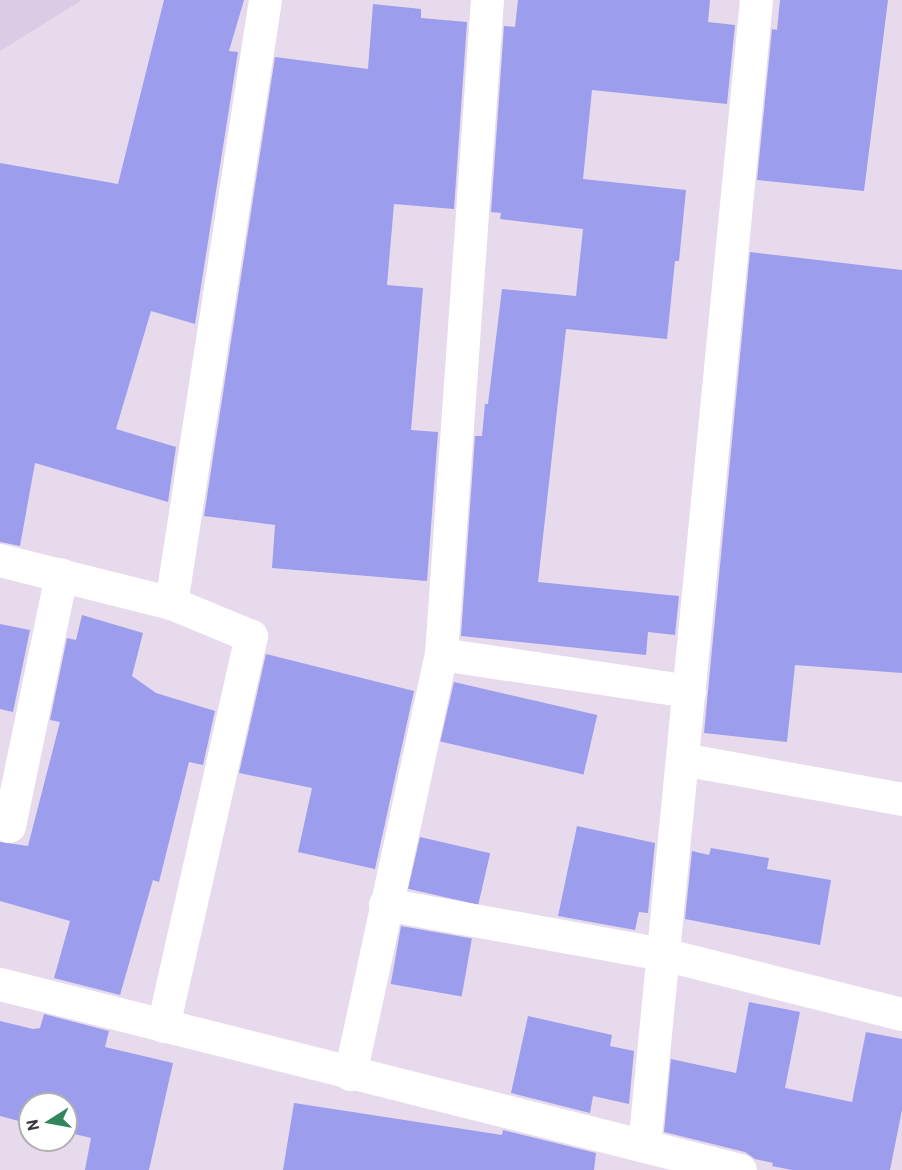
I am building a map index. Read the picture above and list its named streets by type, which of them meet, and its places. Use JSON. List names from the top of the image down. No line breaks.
{"north":"left"}
